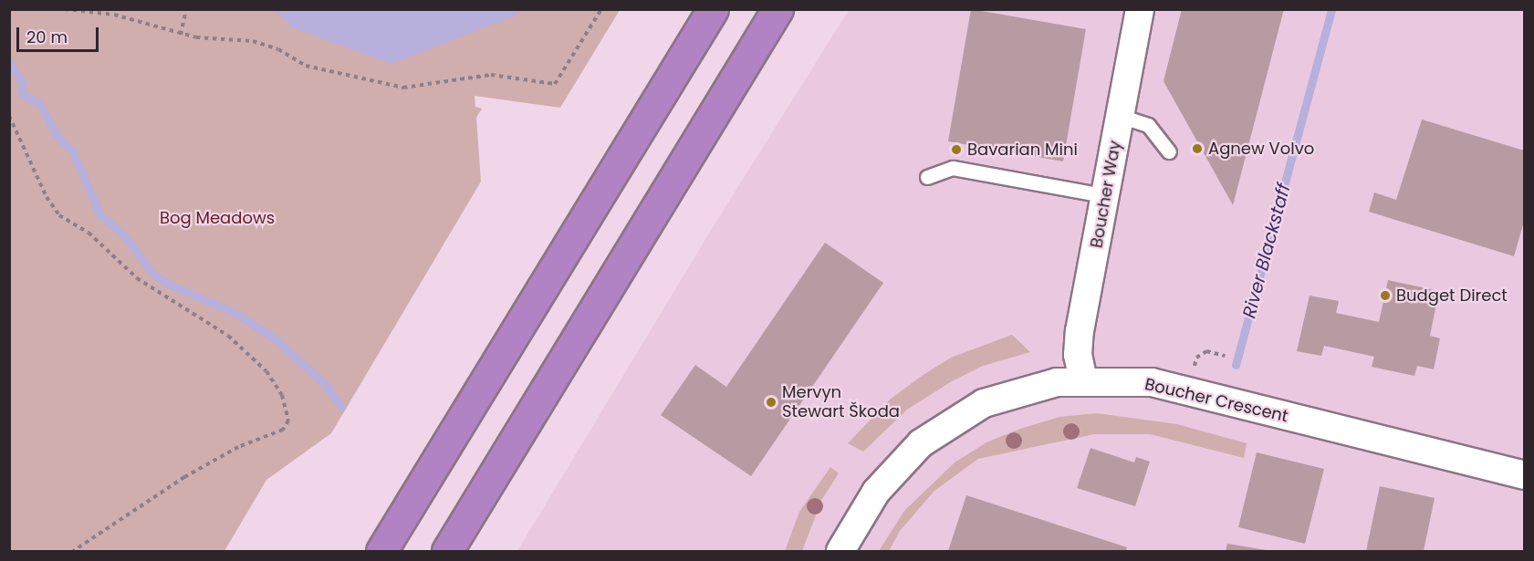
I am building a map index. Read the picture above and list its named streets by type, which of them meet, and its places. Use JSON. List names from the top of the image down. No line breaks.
{"streets":{"street":["Boucher Way","Boucher Crescent"]},"crossings":[["Boucher Way","Boucher Crescent"]],"water":["River Blackstaff"],"parks":["Bog Meadows"],"places":["Agnew Volvo","Bavarian Mini","Budget Direct","Mervyn Stewart Škoda"],"scale_bar":"20 m"}
